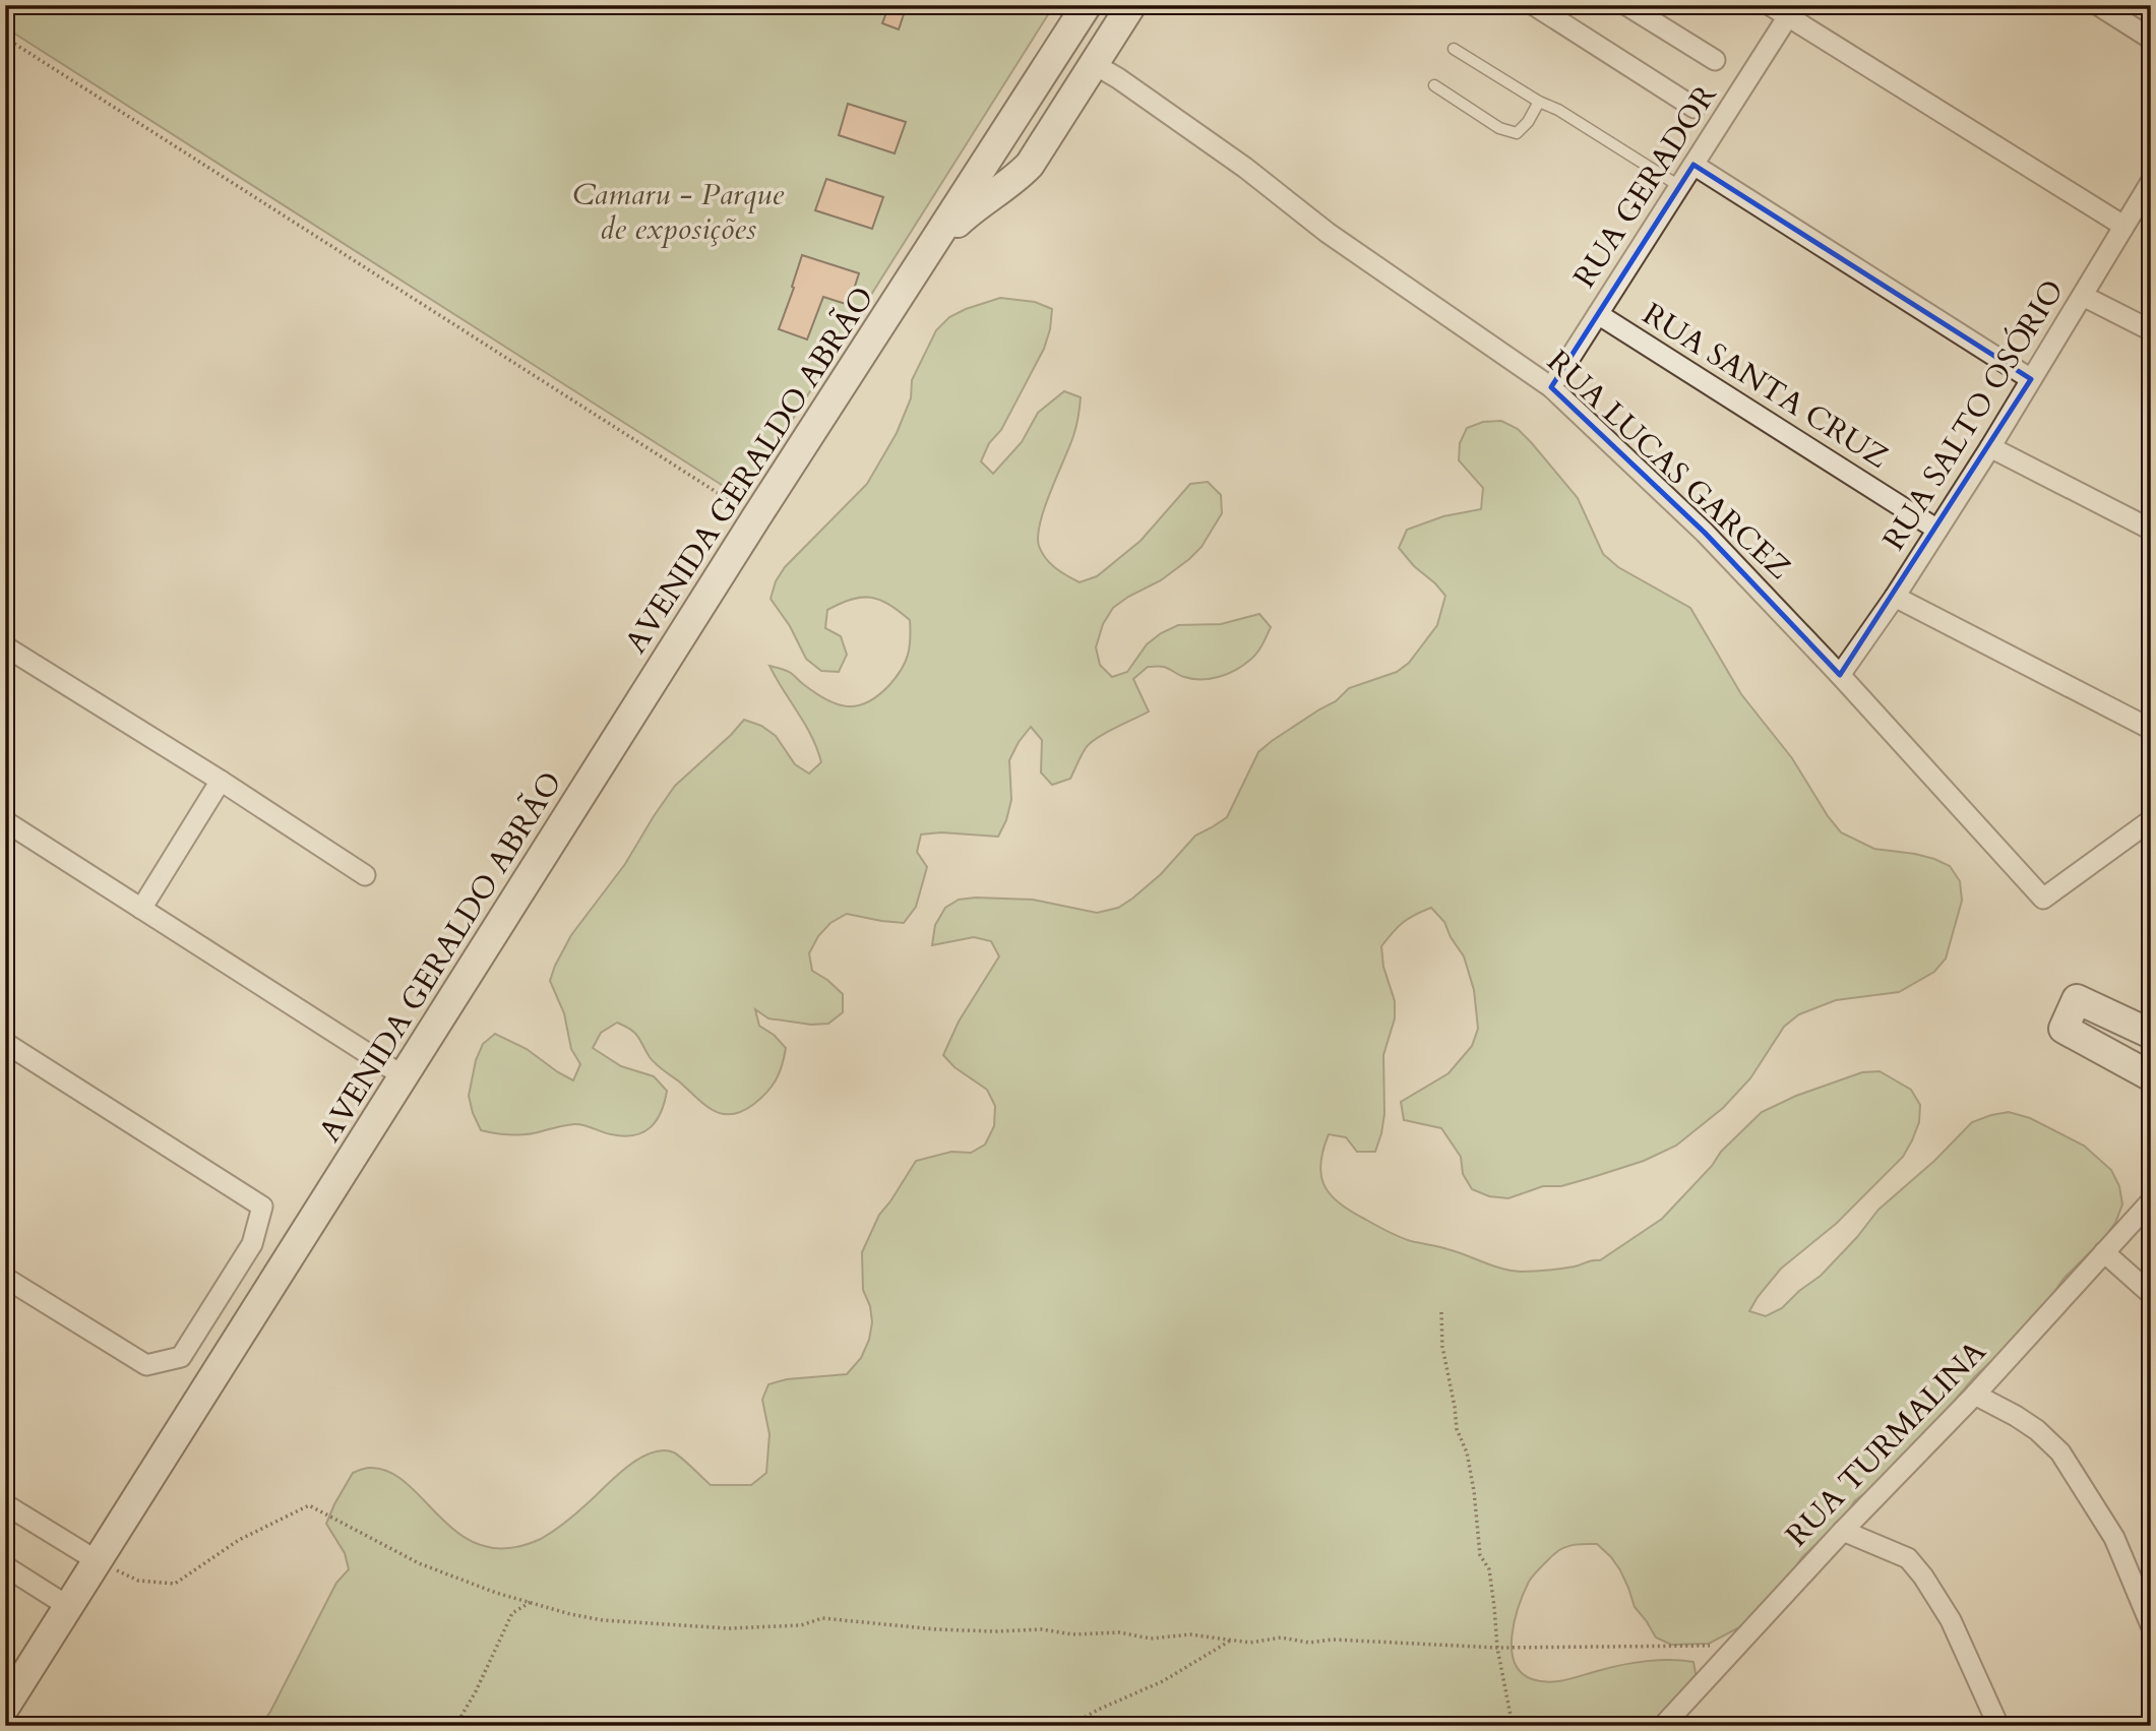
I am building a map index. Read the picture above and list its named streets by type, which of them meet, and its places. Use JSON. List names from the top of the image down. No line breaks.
{"streets":{"main road":["AVENIDA GERALDO ABRÃO"],"street":["RUA GERADOR","RUA SANTA CRUZ","RUA SALTO OSÓRIO","RUA LUCAS GARCEZ","RUA TURMALINA"]},"crossings":[["RUA GERADOR","RUA SANTA CRUZ"],["RUA GERADOR","RUA LUCAS GARCEZ"],["RUA SANTA CRUZ","RUA SALTO OSÓRIO"],["RUA SALTO OSÓRIO","RUA LUCAS GARCEZ"],["RUA LUCAS GARCEZ","AVENIDA GERALDO ABRÃO"]],"parks":["Camaru - Parque de exposições"]}
